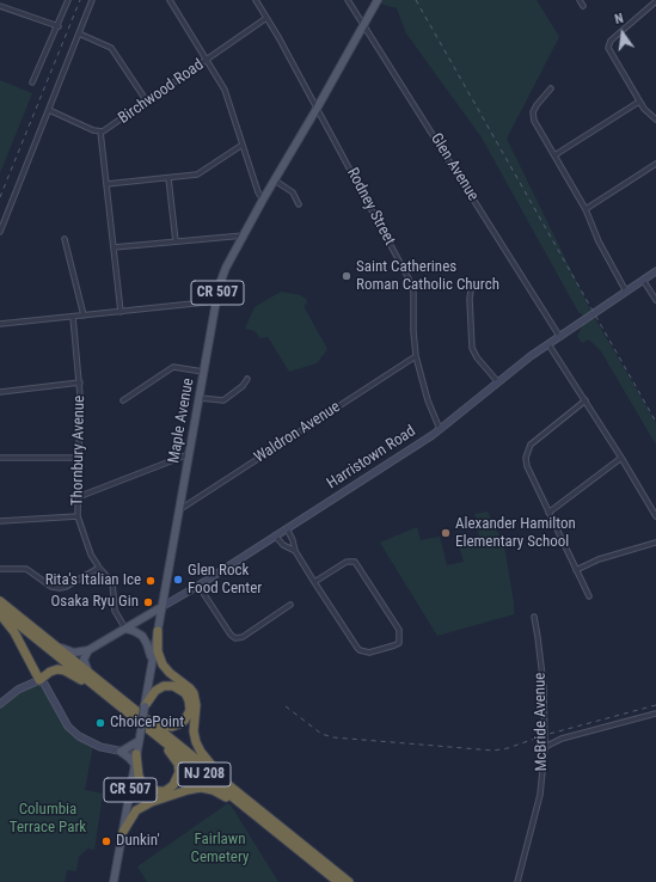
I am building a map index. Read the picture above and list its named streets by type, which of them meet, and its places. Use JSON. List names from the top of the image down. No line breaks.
{"streets":{"highway":["NJ 208"],"main road":["CR 507","Maple Avenue","Harristown Road"],"street":["Birchwood Road","Glen Avenue","Rodney Street","Waldron Avenue","Thornbury Avenue","McBride Avenue"]},"crossings":[["Birchwood Road","Rodney Street"],["Glen Avenue","Maple Avenue"],["Glen Avenue","Harristown Road"],["Rodney Street","Maple Avenue"],["Rodney Street","Waldron Avenue"],["Rodney Street","Harristown Road"],["Maple Avenue","Waldron Avenue"],["Maple Avenue","Harristown Road"],["Thornbury Avenue","Harristown Road"]],"parks":["Columbia Terrace Park","Fairlawn Cemetery"],"places":["Saint Catherines Roman Catholic Church","Alexander Hamilton Elementary School","Glen Rock Food Center","Rita's Italian Ice","Osaka Ryu Gin","ChoicePoint","Dunkin'"],"north":"top"}
